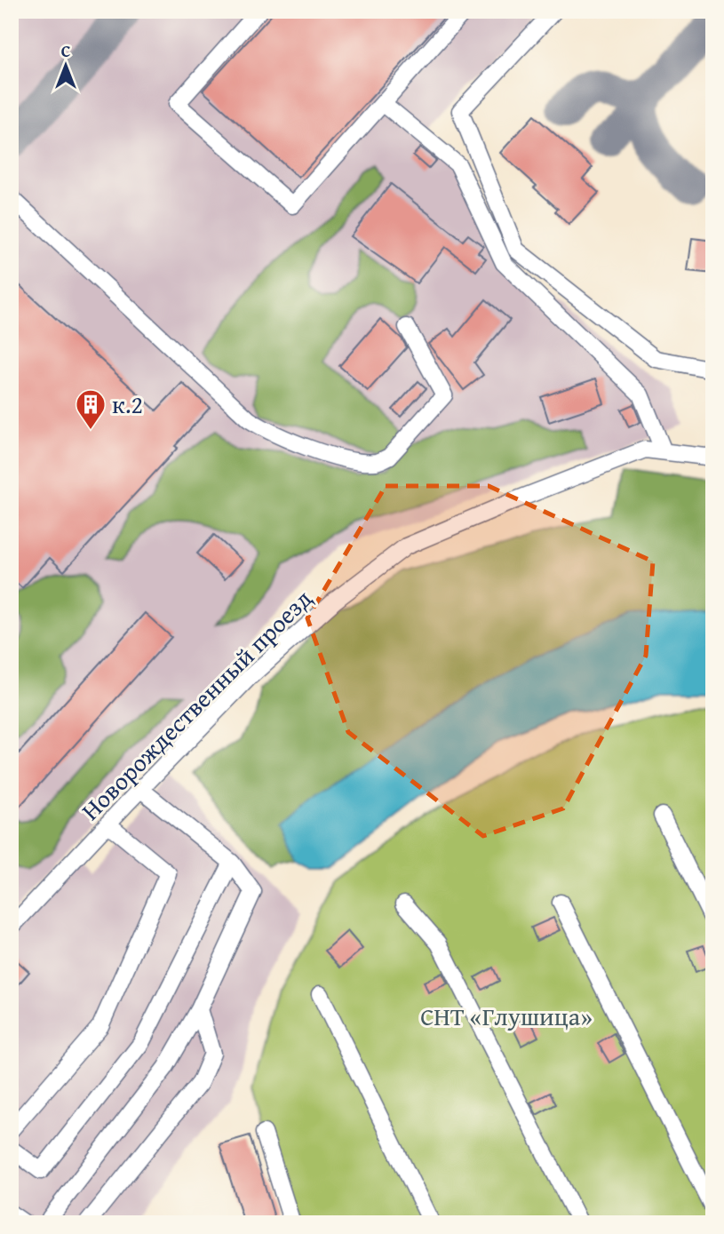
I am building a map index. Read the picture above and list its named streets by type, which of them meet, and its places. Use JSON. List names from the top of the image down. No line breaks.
{"streets":{"street":["Новорождественный проезд"]},"parks":["СНТ «Глушица»"],"places":{"building":["к.2"]},"north":"top"}
